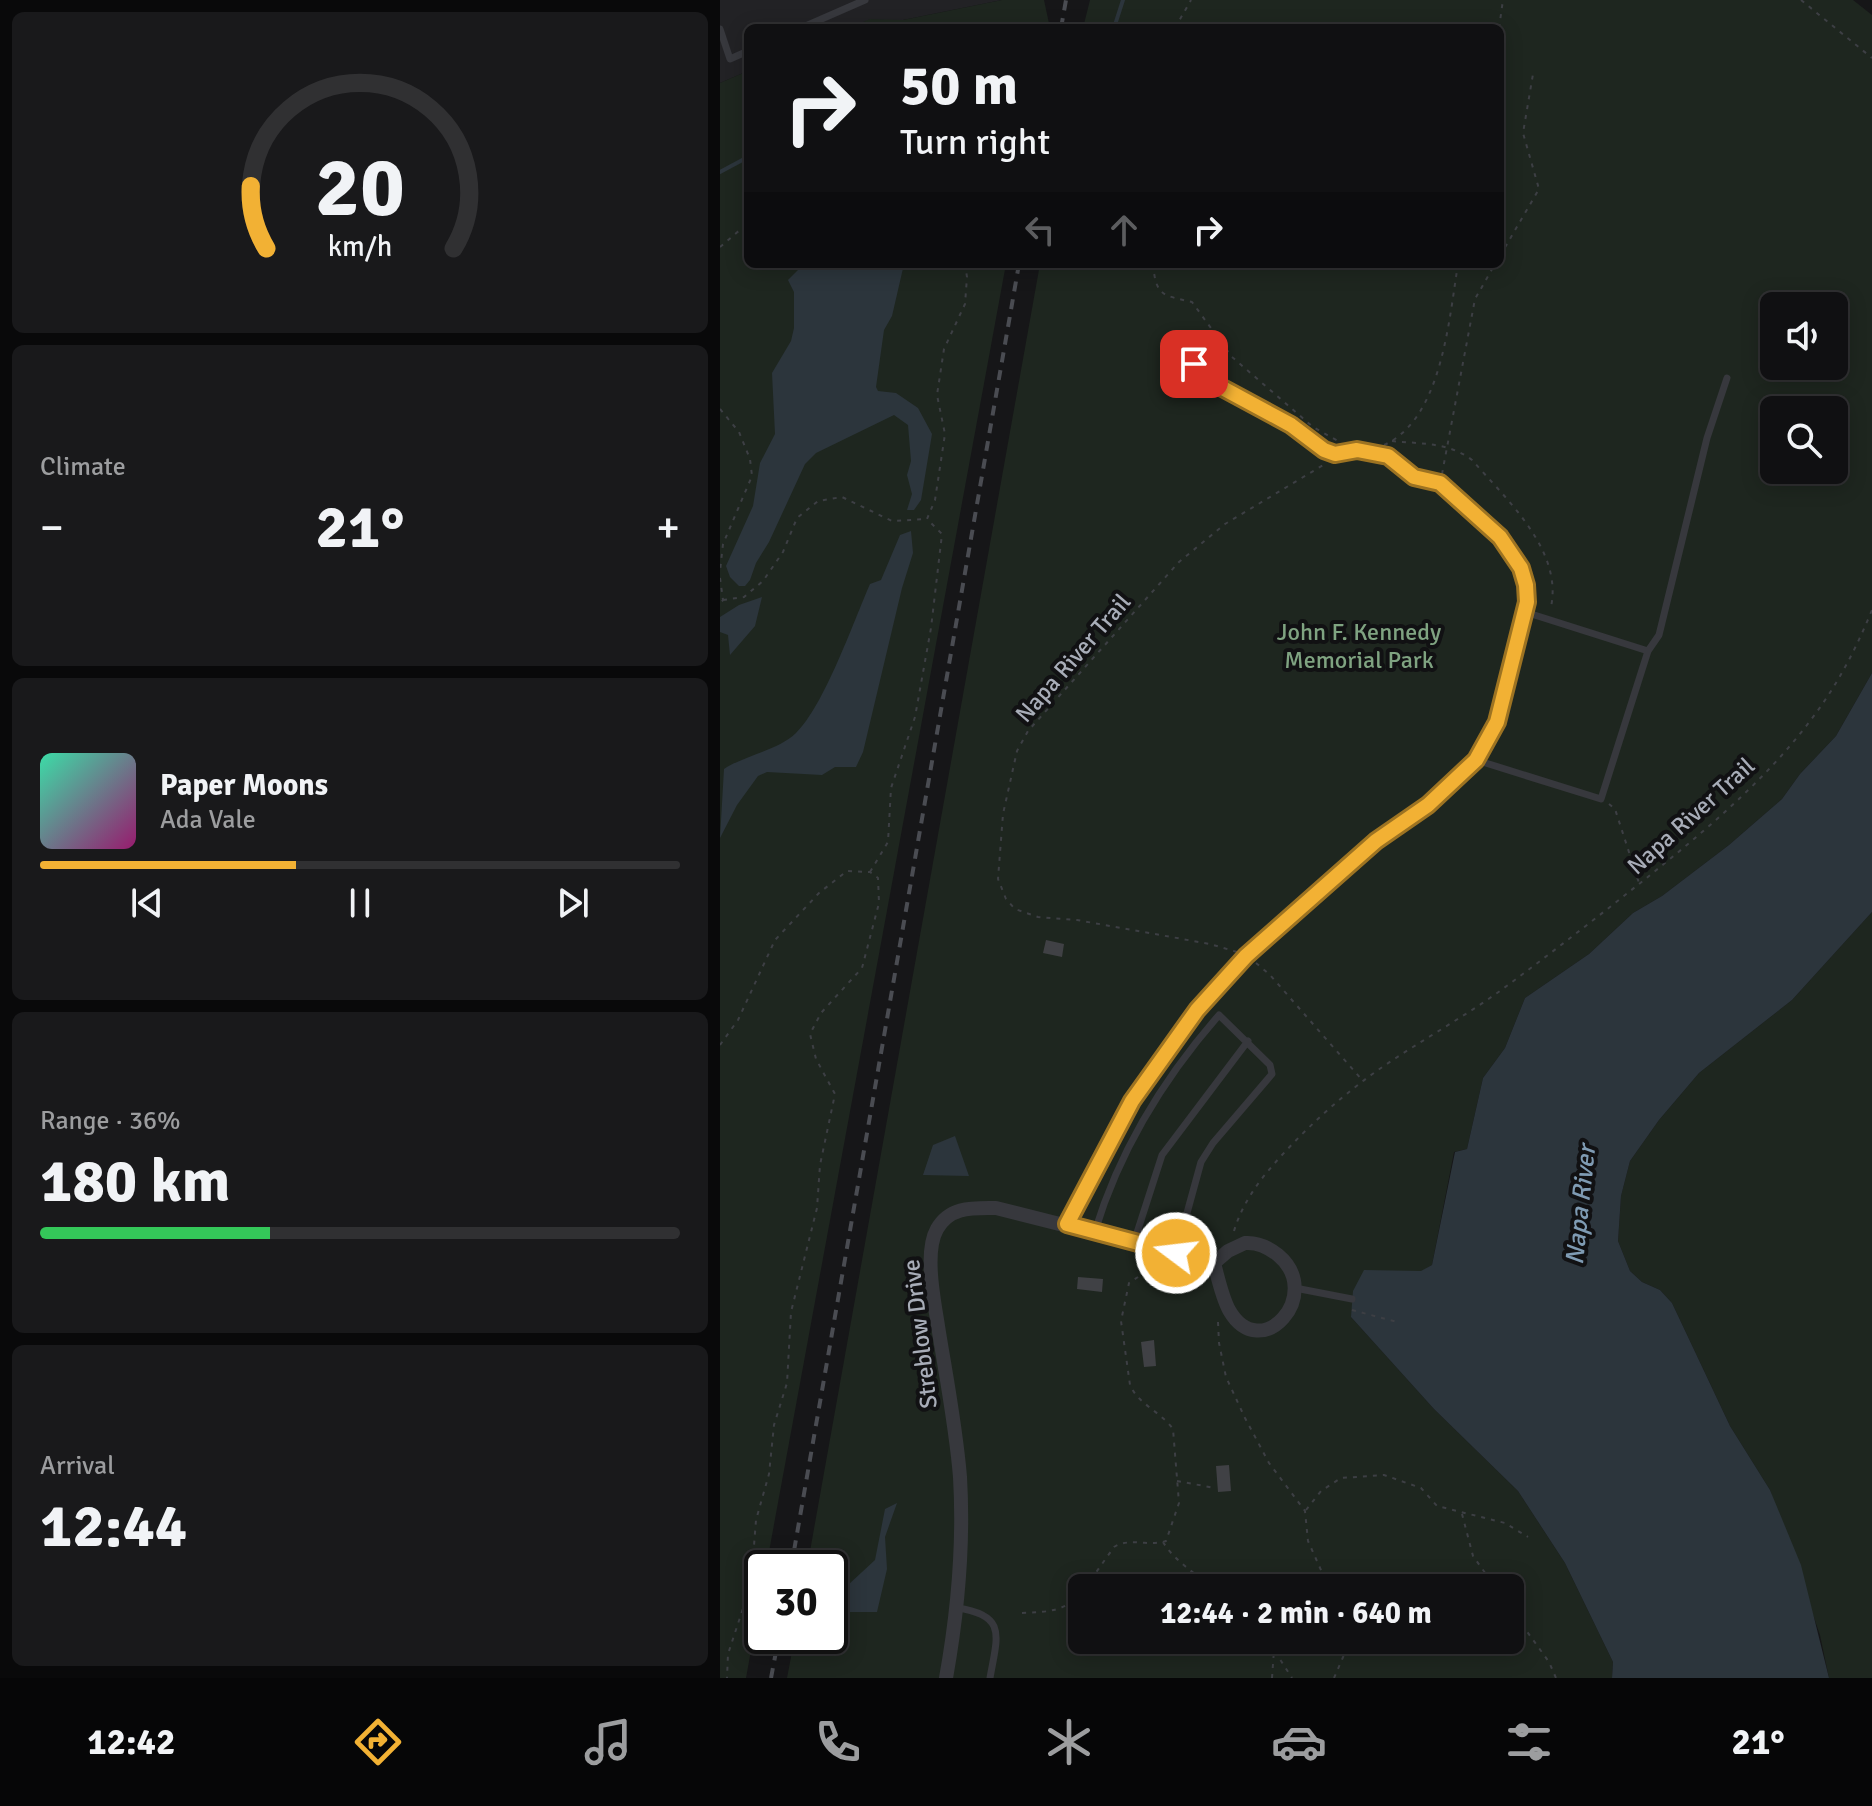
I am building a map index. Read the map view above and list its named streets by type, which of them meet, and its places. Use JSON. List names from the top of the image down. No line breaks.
{"streets":{"street":["Streblow Drive"],"path":["Napa River Trail"]},"crossings":[["Napa River Trail","Streblow Drive"]],"water":["Napa River"],"parks":["John F. Kennedy Memorial Park"],"page":{"turn":["50 m","Turn right"],"tile":["Climate",["Range · 36%","180 km"],["Arrival","12:44"]],"heat":["−","21°","+"],"song":["Paper Moons","Ada Vale"],"limit":"30","trip":"12:44 · 2 min · 640 m","tabs":["12:42","21°"],"gauge":["20","km/h"]}}
